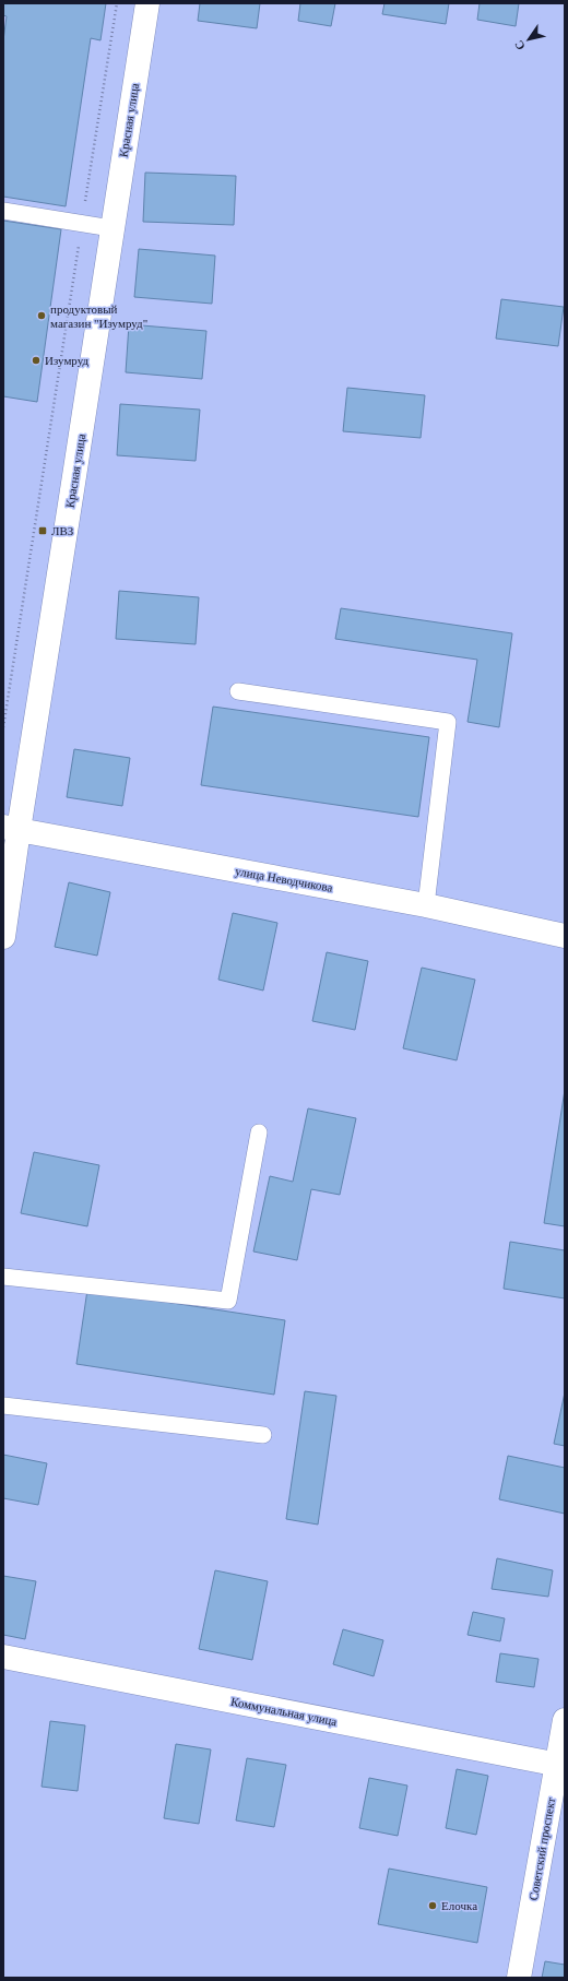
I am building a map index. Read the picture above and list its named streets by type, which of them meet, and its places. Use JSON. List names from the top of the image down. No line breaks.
{"streets":{"street":["Красная улица","улица Неводчикова","Коммунальная улица","Советский проспект"]},"crossings":[["Красная улица","улица Неводчикова"],["Коммунальная улица","Советский проспект"]],"places":{"other":["продуктовый магазин \"Изумруд\"","Изумруд","Елочка"],"transit":["ЛВЗ"]},"north":"bottom left"}
